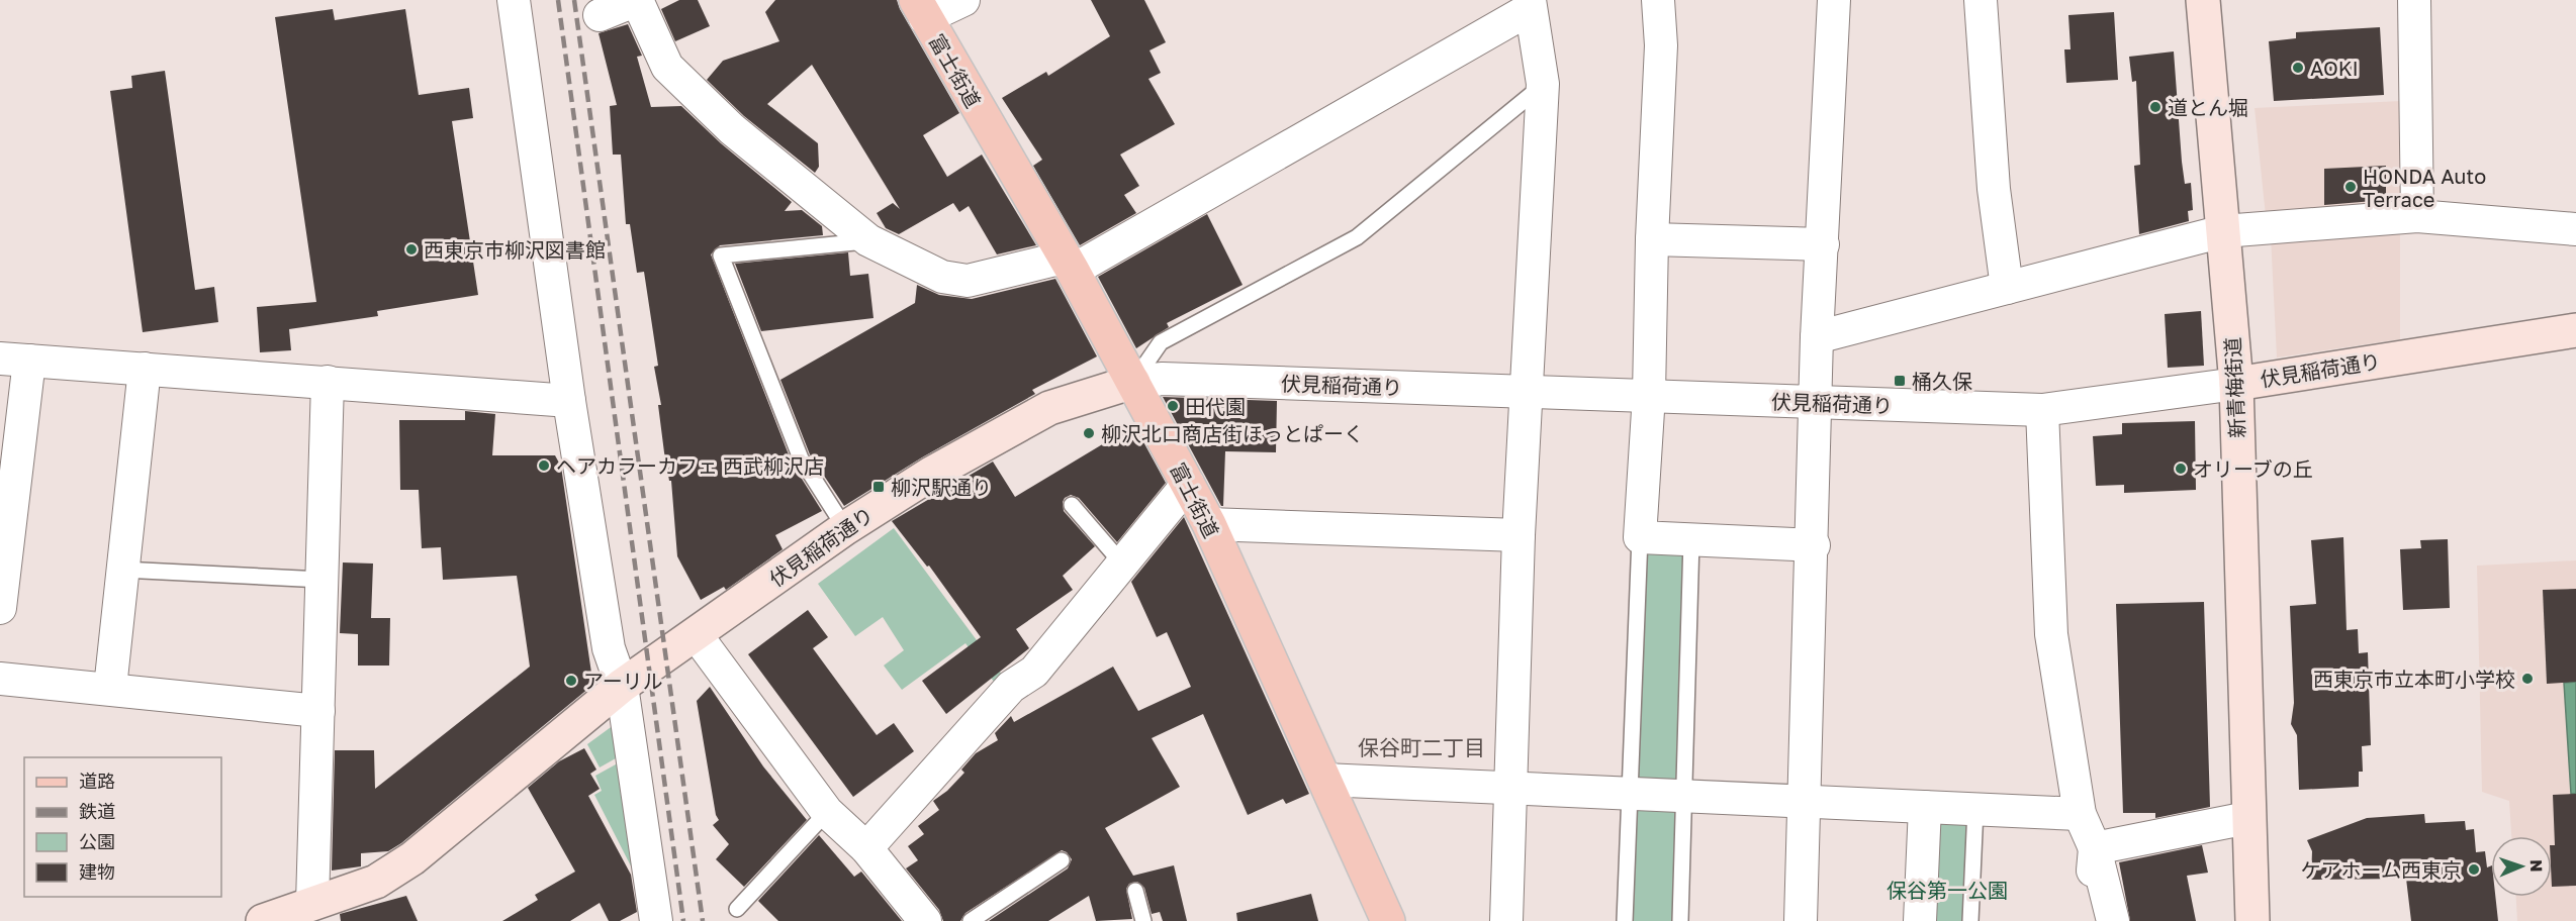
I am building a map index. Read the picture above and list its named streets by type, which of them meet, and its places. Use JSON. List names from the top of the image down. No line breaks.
{"streets":{"main road":["富士街道"],"street":["伏見稲荷通り","新青梅街道"]},"crossings":[["富士街道","伏見稲荷通り"],["伏見稲荷通り","新青梅街道"]],"districts":["保谷町二丁目"],"parks":["保谷第一公園"],"places":{"other":["AOKI","道とん堀","HONDA Auto Terrace","西東京市柳沢図書館","田代園","柳沢北口商店街ほっとぱーく","ヘアカラーカフェ 西武柳沢店","オリーブの丘","西東京市立本町小学校","アーリル","ケアホーム西東京"],"transit":["桶久保","柳沢駅通り"]},"legend":["道路","鉄道","公園","建物"],"north":"right"}
